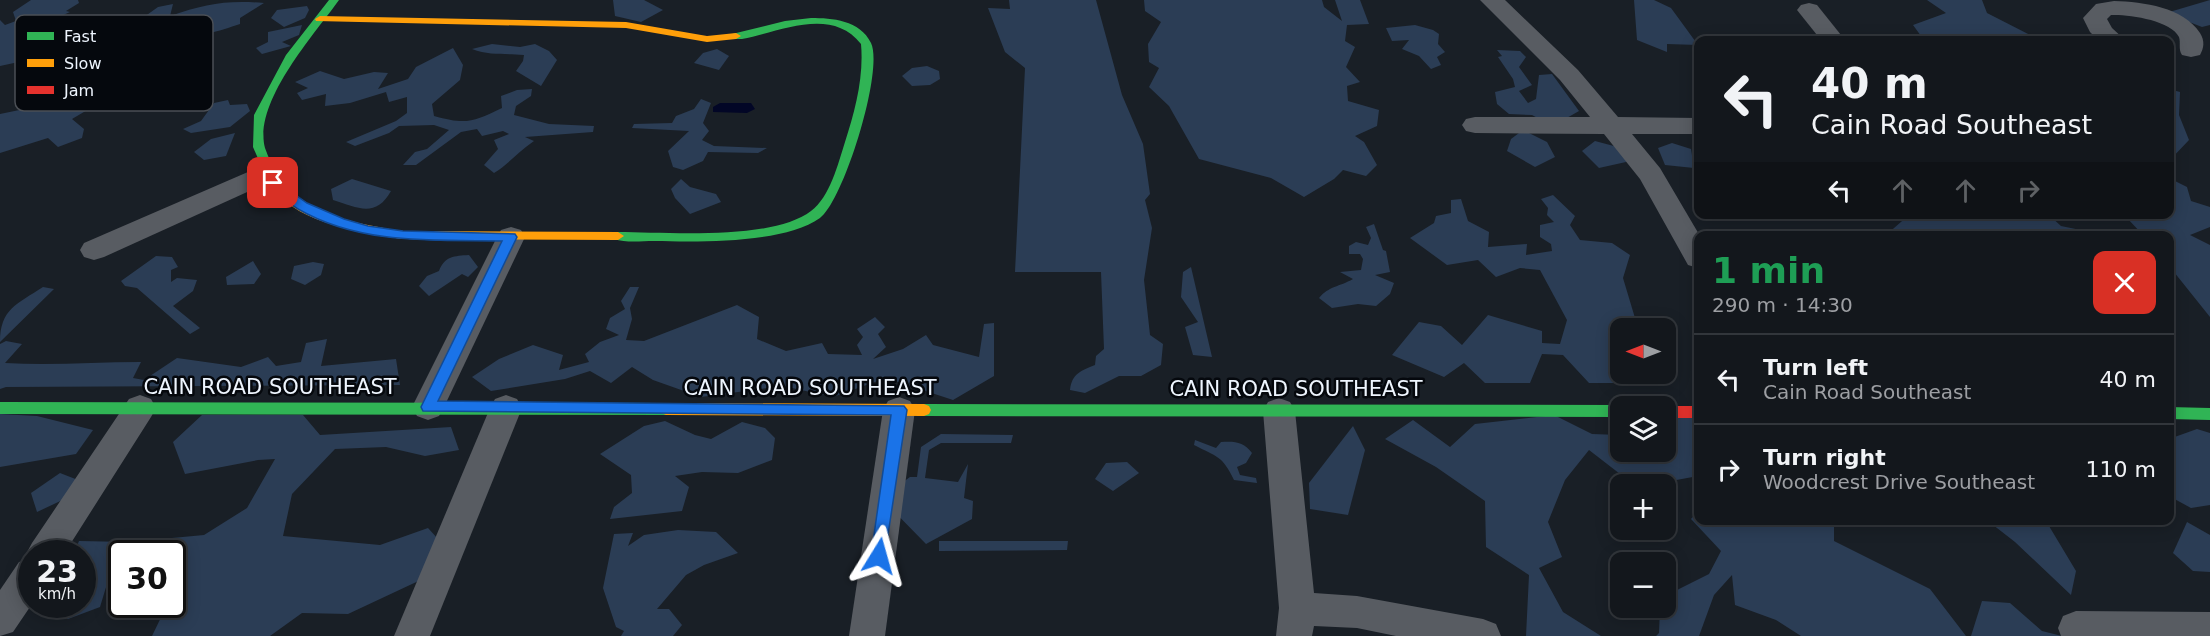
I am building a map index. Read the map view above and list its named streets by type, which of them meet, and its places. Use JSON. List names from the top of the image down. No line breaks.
{"streets":{"street":["CAIN ROAD SOUTHEAST"]},"legend":["Fast","Slow","Jam"],"north":"left","page":{"turn":["40 m","Cain Road Southeast"],"heading":["1 min","290 m · 14:30"],"map_buttons":["+","−"],"list":[{"name":"Turn left","note":"Cain Road Southeast","value":"40 m"},{"name":"Turn right","note":"Woodcrest Drive Southeast","value":"110 m"}],"speed":"23 km/h","limit":"30"}}
